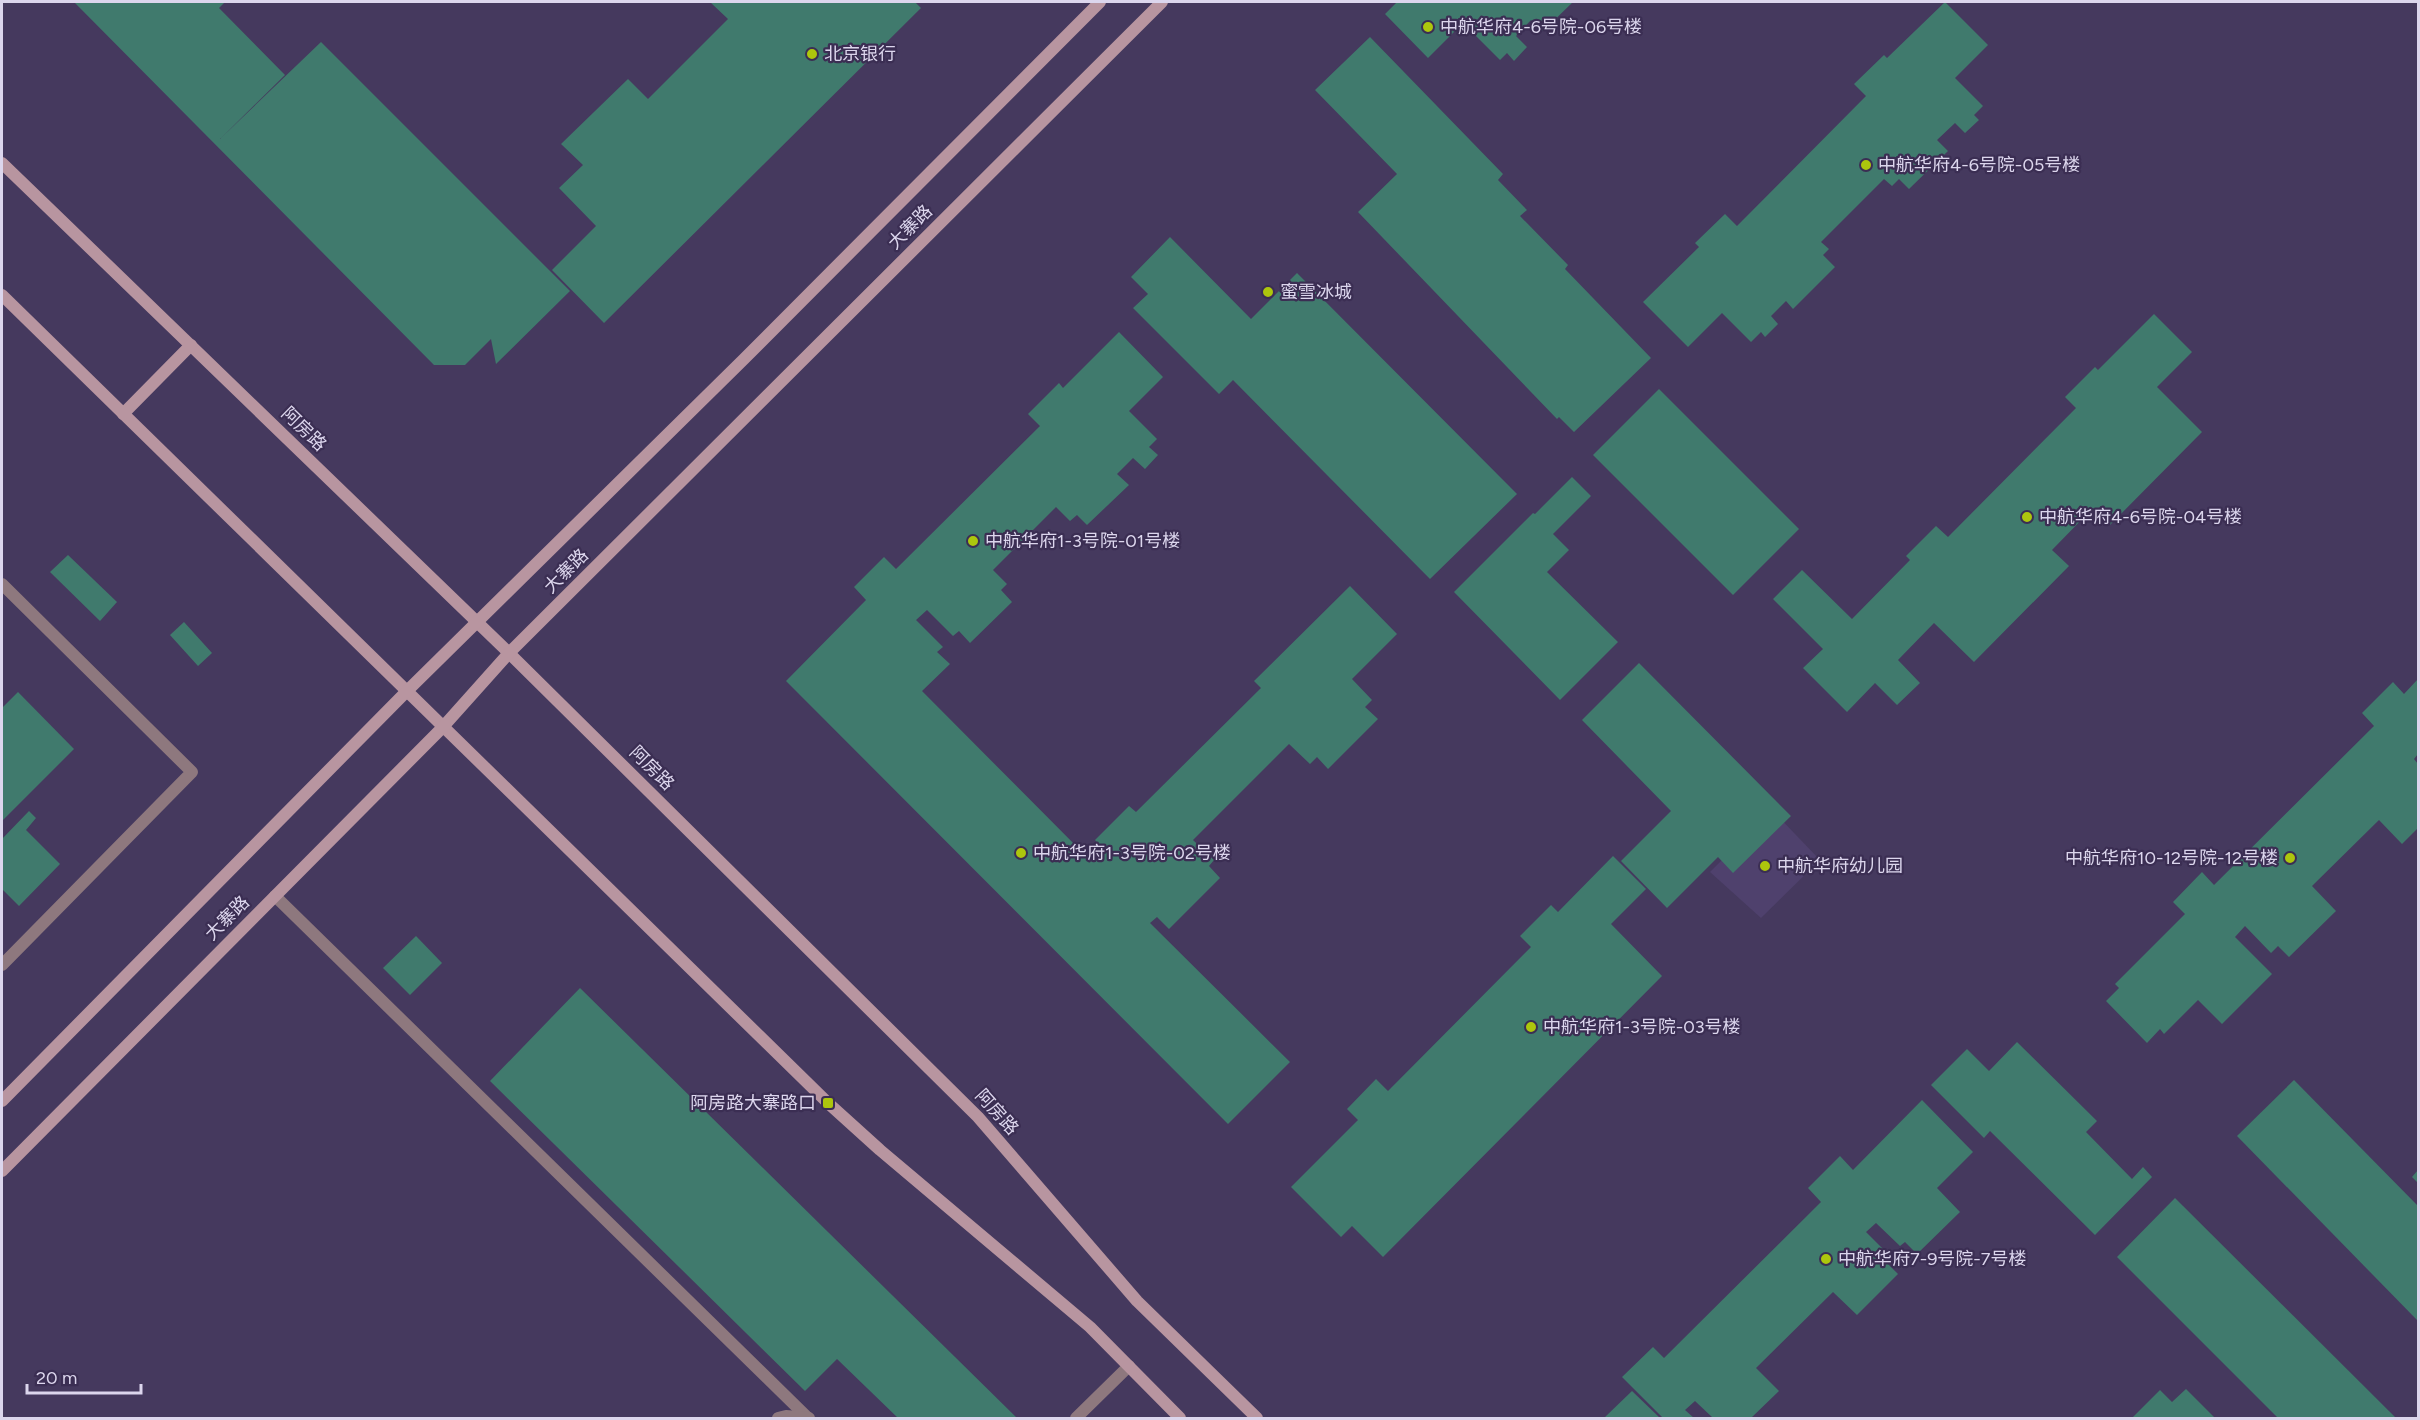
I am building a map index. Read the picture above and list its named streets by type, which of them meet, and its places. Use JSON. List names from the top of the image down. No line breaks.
{"streets":{"main road":["大寨路","阿房路"]},"crossings":[["大寨路","阿房路"]],"places":{"other":["中航华府4-6号院-06号楼","北京银行","中航华府4-6号院-05号楼","蜜雪冰城","中航华府4-6号院-04号楼","中航华府1-3号院-01号楼","中航华府1-3号院-02号楼","中航华府10-12号院-12号楼","中航华府幼儿园","中航华府1-3号院-03号楼","中航华府7-9号院-7号楼"],"transit":["阿房路大寨路口"]},"scale_bar":"20 m"}
